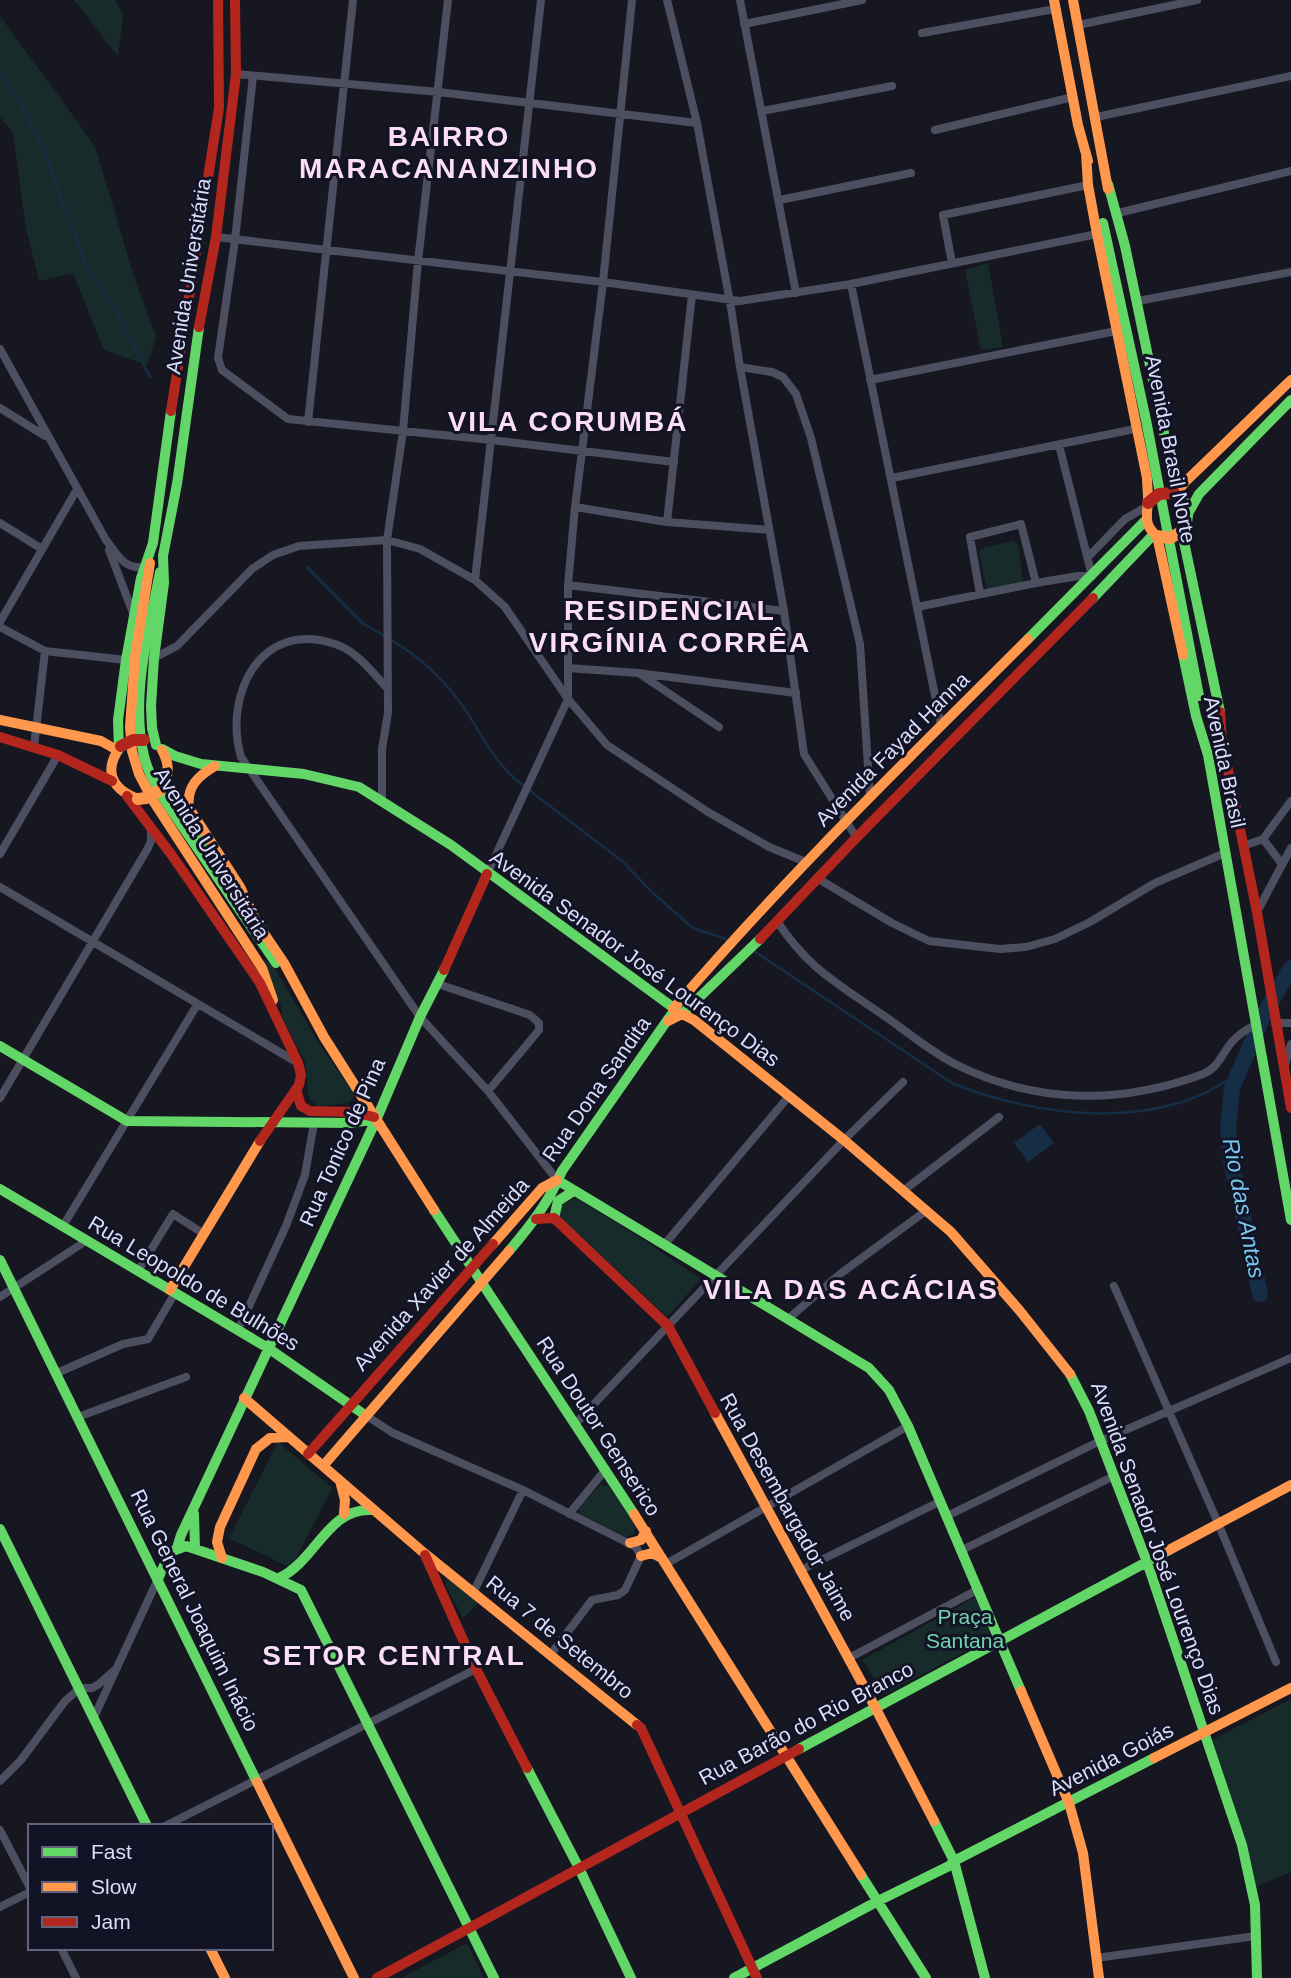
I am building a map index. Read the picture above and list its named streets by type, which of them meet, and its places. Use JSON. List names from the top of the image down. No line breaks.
{"streets":{"main road":["Avenida Universitária","Avenida Brasil Norte","Avenida Fayad Hanna","Avenida Brasil","Avenida Senador José Lourenço Dias","Rua Dona Sandita","Rua Tonico de Pina","Avenida Xavier de Almeida","Rua Leopoldo de Bulhões","Rua Doutor Genserico","Rua Desembargador Jaime","Rua General Joaquim Inácio","Rua 7 de Setembro","Rua Barão do Rio Branco","Avenida Goiás"]},"crossings":[["Avenida Universitária","Avenida Senador José Lourenço Dias"],["Avenida Universitária","Rua Tonico de Pina"],["Avenida Universitária","Rua Doutor Genserico"],["Avenida Brasil Norte","Avenida Fayad Hanna"],["Avenida Brasil Norte","Avenida Brasil"],["Avenida Fayad Hanna","Avenida Brasil"],["Avenida Fayad Hanna","Avenida Senador José Lourenço Dias"],["Avenida Fayad Hanna","Rua Dona Sandita"],["Avenida Senador José Lourenço Dias","Rua Dona Sandita"],["Avenida Senador José Lourenço Dias","Rua Tonico de Pina"],["Avenida Senador José Lourenço Dias","Rua Barão do Rio Branco"],["Avenida Senador José Lourenço Dias","Avenida Goiás"],["Rua Dona Sandita","Avenida Xavier de Almeida"],["Rua Tonico de Pina","Rua Leopoldo de Bulhões"],["Rua Tonico de Pina","Rua Doutor Genserico"],["Rua Tonico de Pina","Rua General Joaquim Inácio"],["Rua Tonico de Pina","Rua 7 de Setembro"],["Avenida Xavier de Almeida","Rua Leopoldo de Bulhões"],["Avenida Xavier de Almeida","Rua Doutor Genserico"],["Avenida Xavier de Almeida","Rua 7 de Setembro"],["Rua Doutor Genserico","Rua Barão do Rio Branco"],["Rua Doutor Genserico","Avenida Goiás"],["Rua Desembargador Jaime","Rua Barão do Rio Branco"],["Rua Desembargador Jaime","Avenida Goiás"],["Rua 7 de Setembro","Rua Barão do Rio Branco"],["Rua 7 de Setembro","Avenida Goiás"]],"districts":["BAIRRO MARACANANZINHO","VILA CORUMBÁ","RESIDENCIAL VIRGÍNIA CORRÊA","VILA DAS ACÁCIAS","SETOR CENTRAL"],"water":["Rio das Antas"],"parks":["Praça Santana"],"legend":["Fast","Slow","Jam"]}
